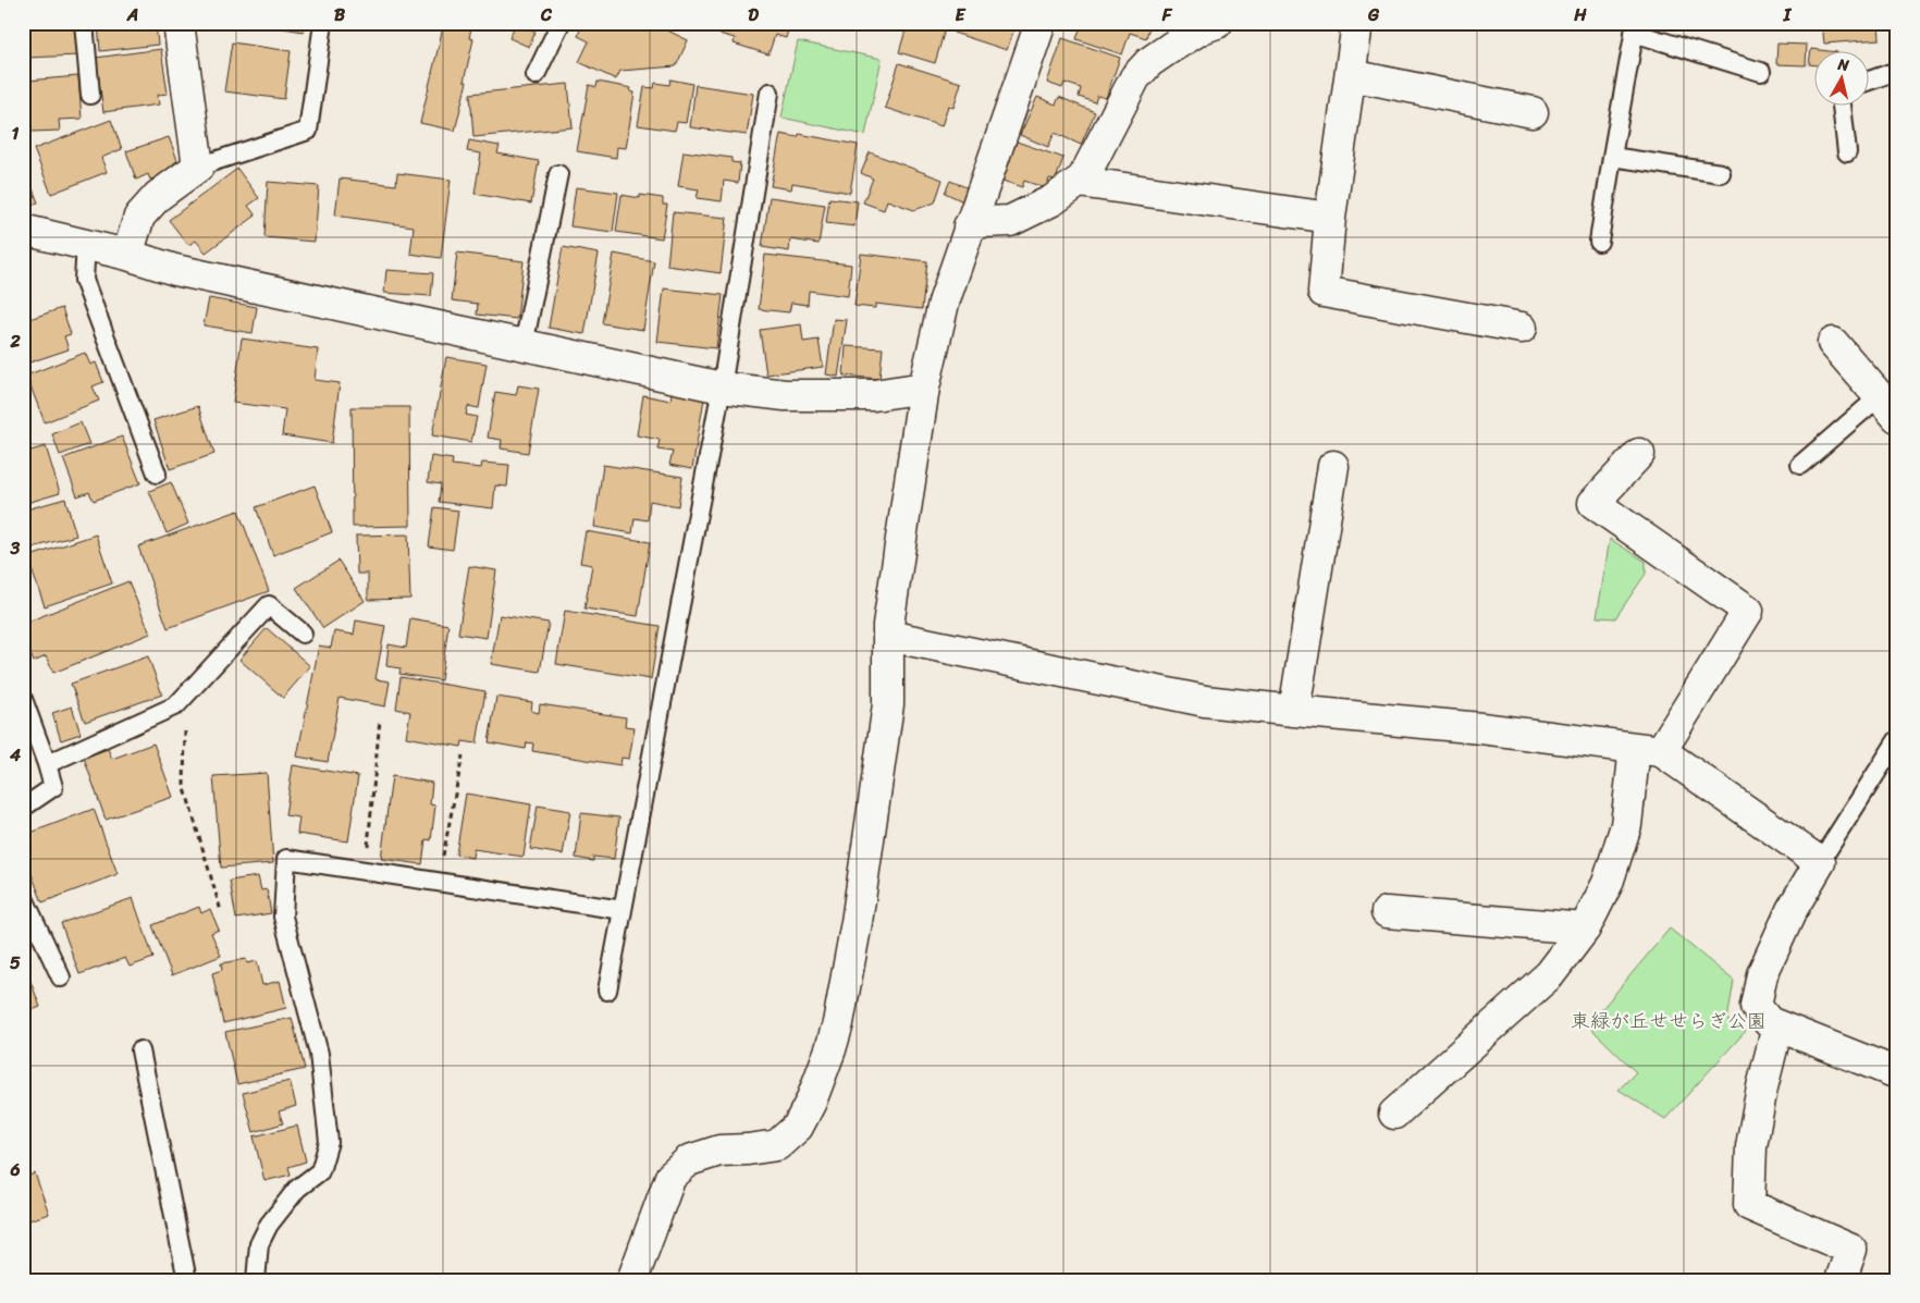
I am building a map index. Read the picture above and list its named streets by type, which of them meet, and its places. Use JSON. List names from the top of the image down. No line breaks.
{"parks":["東緑が丘せせらぎ公園"],"north":"top","grid":{"columns":["A","B","C","D","E","F","G","H","I"],"rows":["1","2","3","4","5","6"]}}
